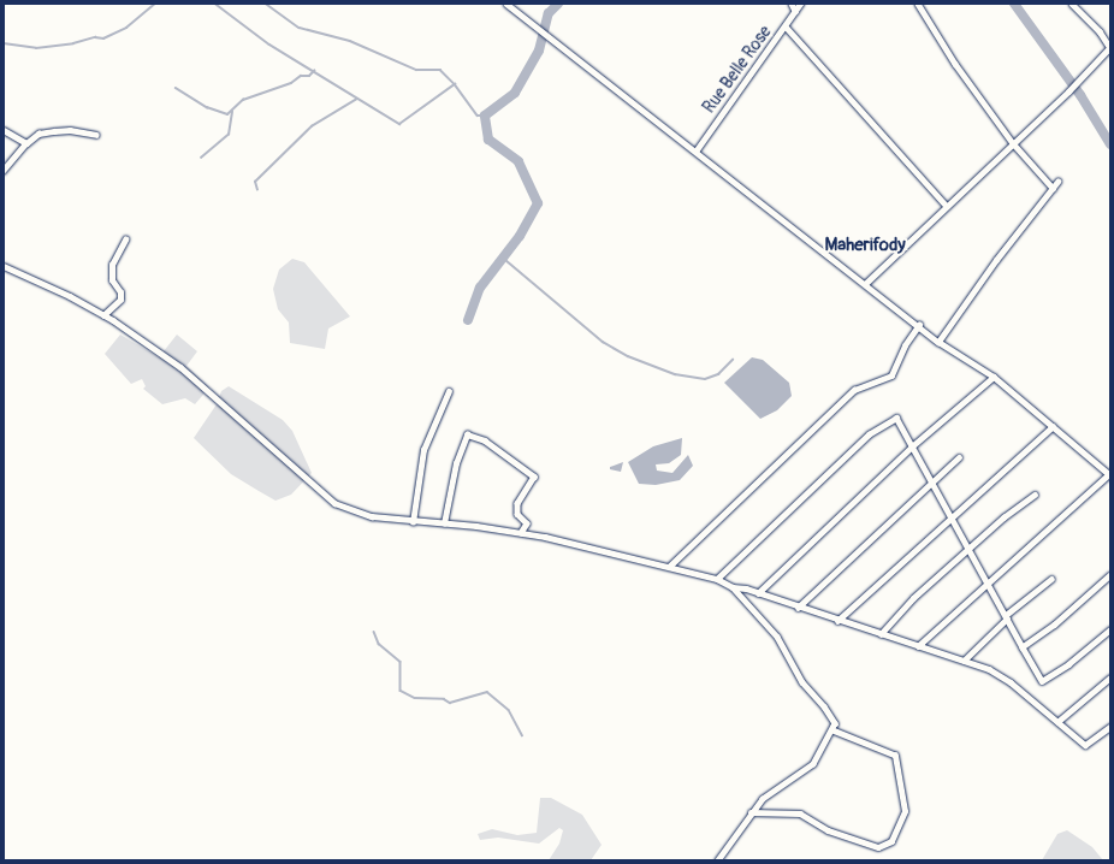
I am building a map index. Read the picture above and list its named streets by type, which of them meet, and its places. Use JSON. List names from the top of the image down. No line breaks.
{"streets":{"street":["Rue Belle Rose"]},"districts":["Maherifody"]}
